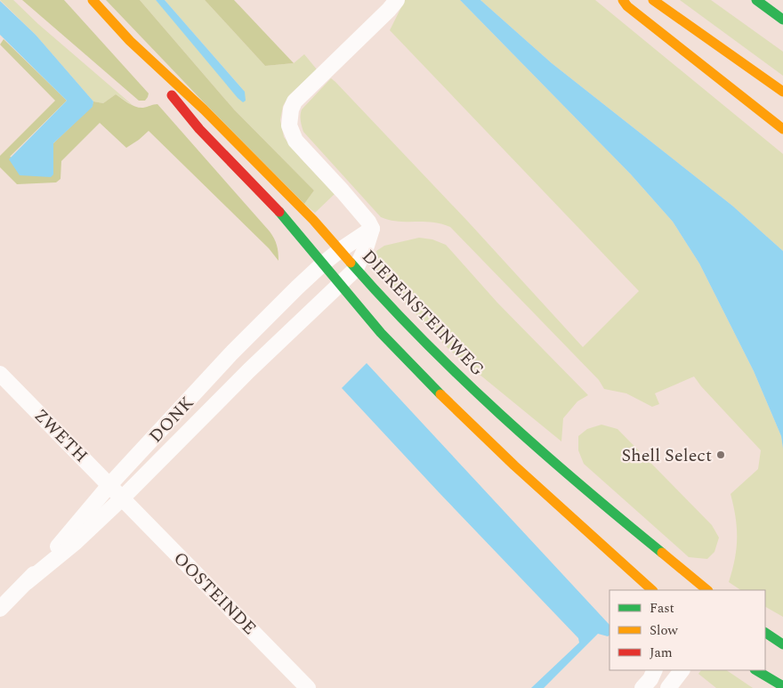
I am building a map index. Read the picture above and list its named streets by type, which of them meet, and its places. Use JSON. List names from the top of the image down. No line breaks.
{"streets":{"main road":["DIERENSTEINWEG"],"street":["DONK","ZWETH","OOSTEINDE"]},"crossings":[["DIERENSTEINWEG","DONK"],["DONK","ZWETH"],["DONK","OOSTEINDE"],["ZWETH","OOSTEINDE"]],"places":["Shell Select"],"legend":["Fast","Slow","Jam"]}
